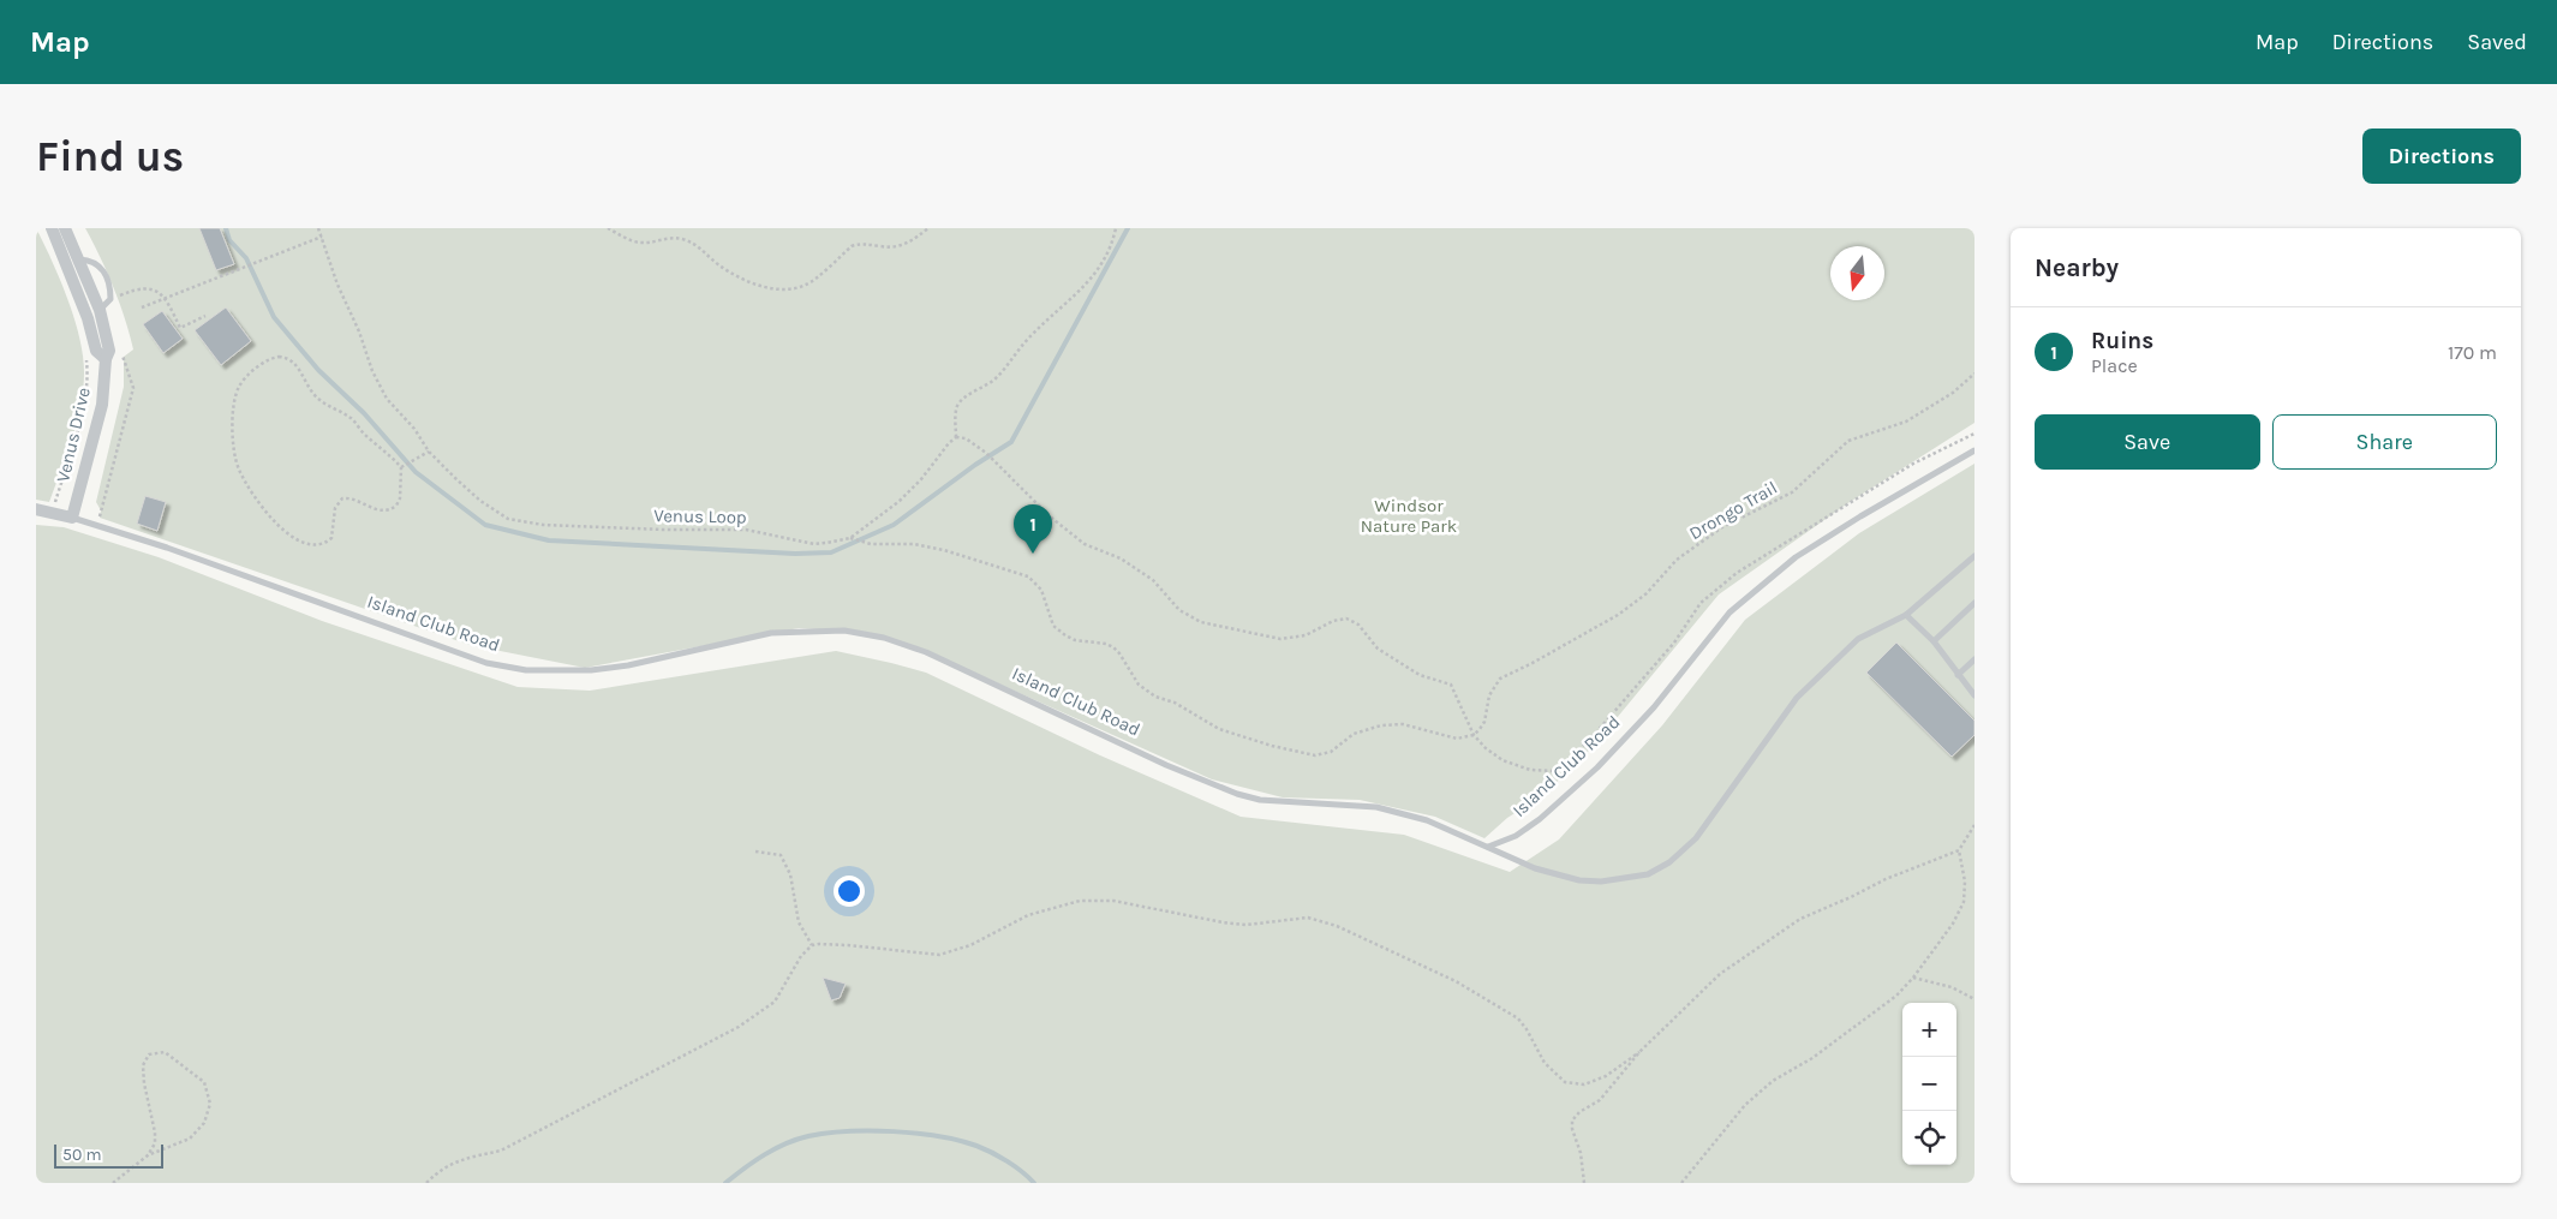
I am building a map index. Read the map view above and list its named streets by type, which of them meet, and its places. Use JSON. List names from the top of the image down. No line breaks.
{"streets":{"street":["Venus Drive","Island Club Road"],"path":["Drongo Trail","Venus Loop"]},"crossings":[["Venus Drive","Island Club Road"]],"parks":["Windsor Nature Park"],"scale_bar":"50 m","north":"bottom","page":{"header":"Map","nav":["Map","Directions","Saved"],"buttons":["Directions",["Save","Share"]],"title":"Find us","heading":"Nearby","list":[{"mark":"1","name":"Ruins","note":"Place","value":"170 m"}],"pins":"1","map_buttons":["+","−"],"scale":"50 m"}}
